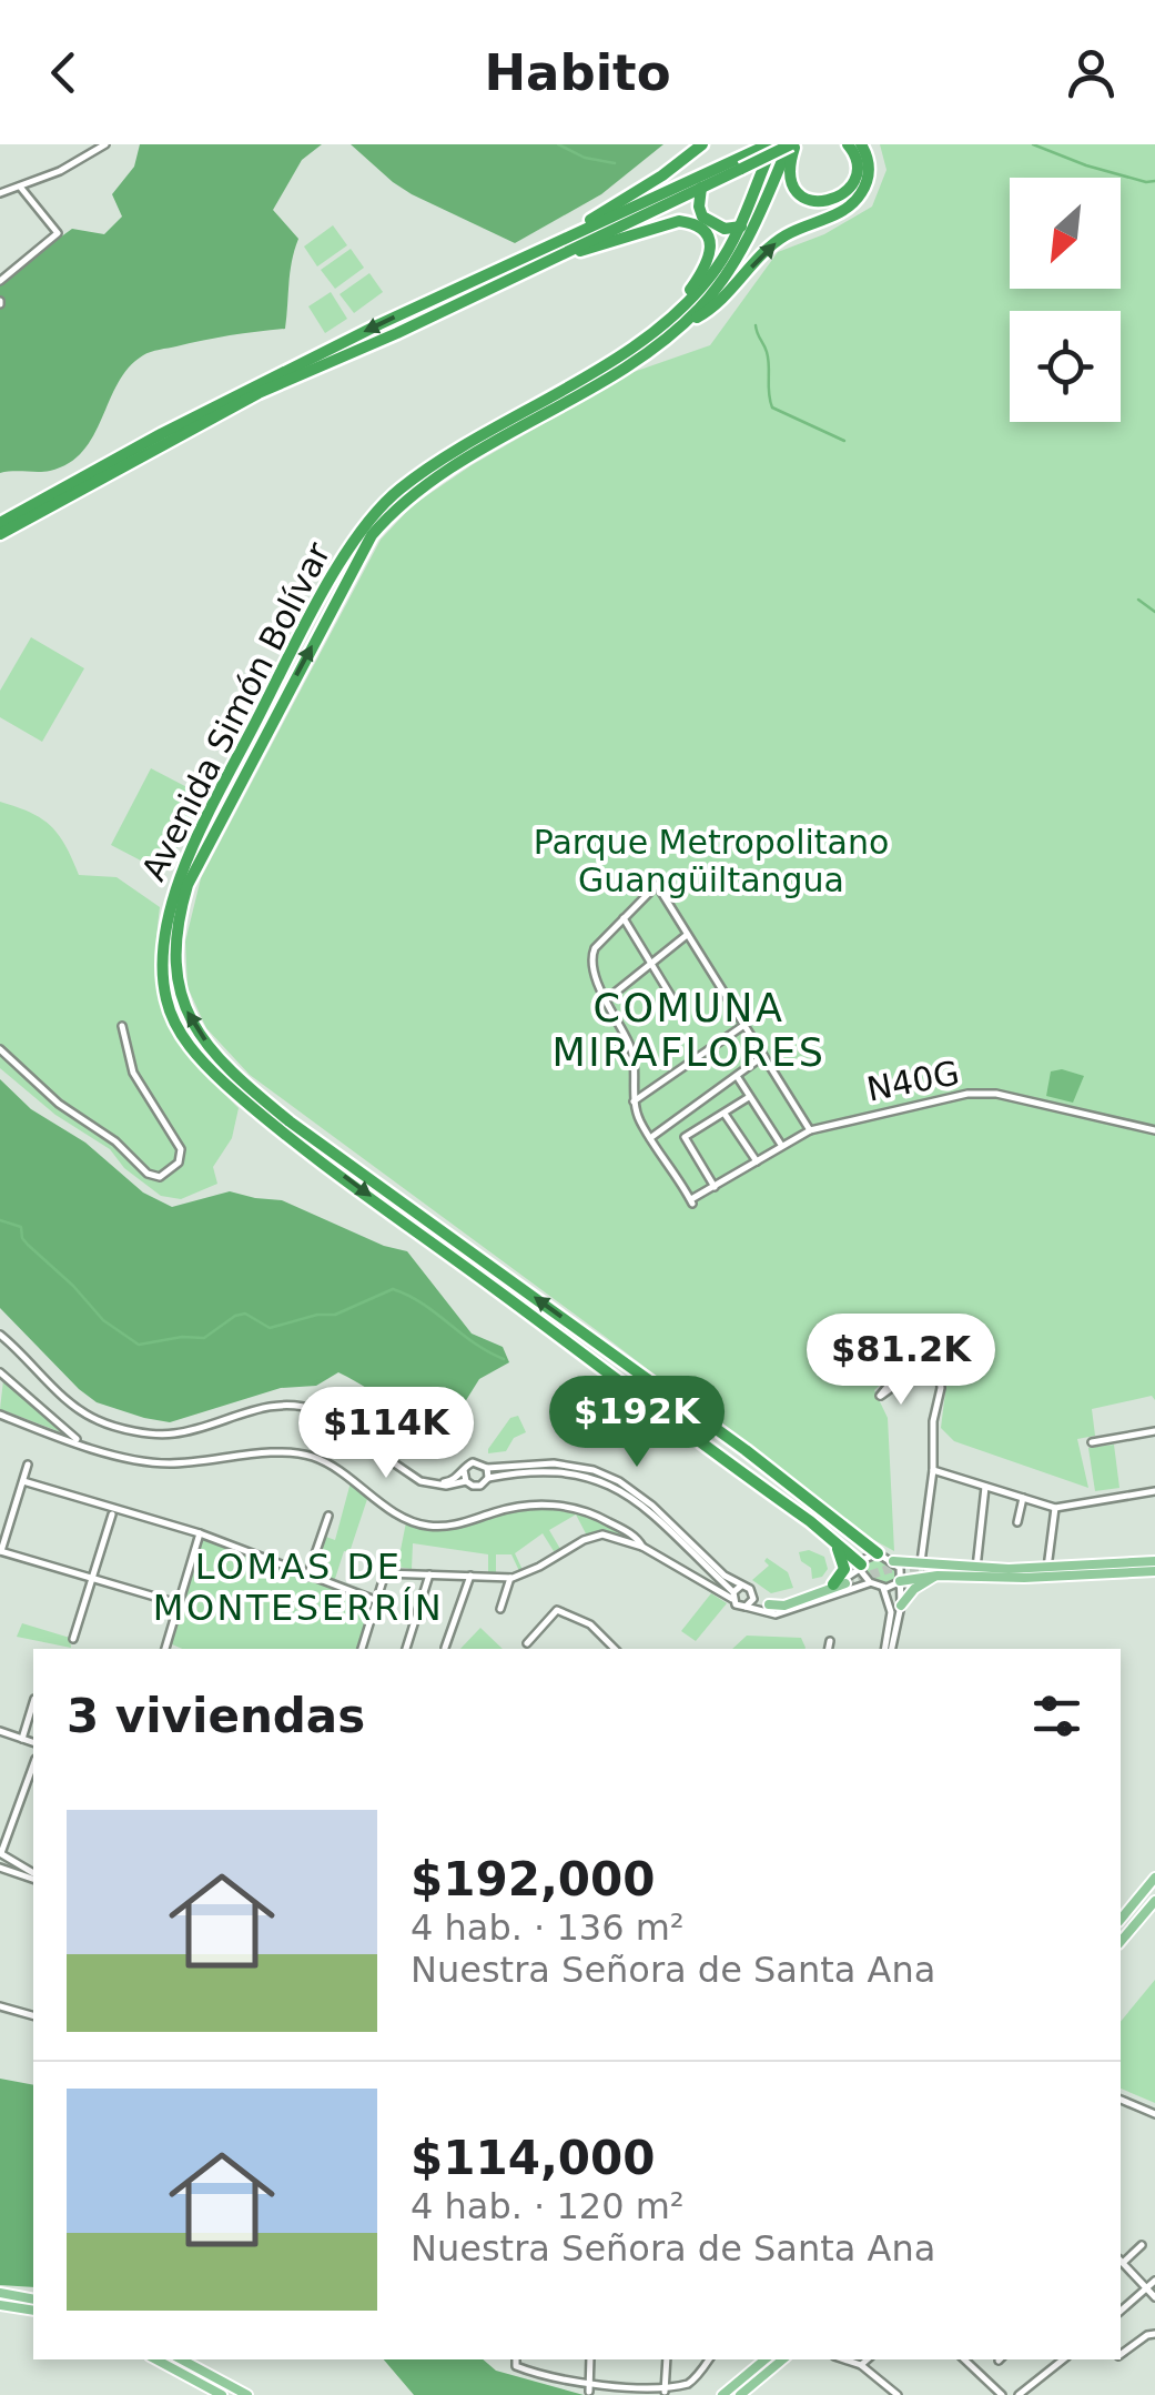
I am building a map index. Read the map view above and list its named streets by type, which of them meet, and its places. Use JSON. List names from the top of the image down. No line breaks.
{"streets":{"highway":["Avenida Simón Bolívar"],"street":["N40G"]},"districts":["COMUNA MIRAFLORES","LOMAS DE MONTESERRÍN"],"parks":["Parque Metropolitano Guangüiltangua"],"north":"bottom left","page":{"header":"Habito","price":["$81.2K","$192K","$114K"],"heading":"3 viviendas","list":[{"name":"$192,000","note":"4 hab. · 136 m² · Nuestra Señora de Santa Ana"},{"name":"$114,000","note":"4 hab. · 120 m² · Nuestra Señora de Santa Ana"}]}}
